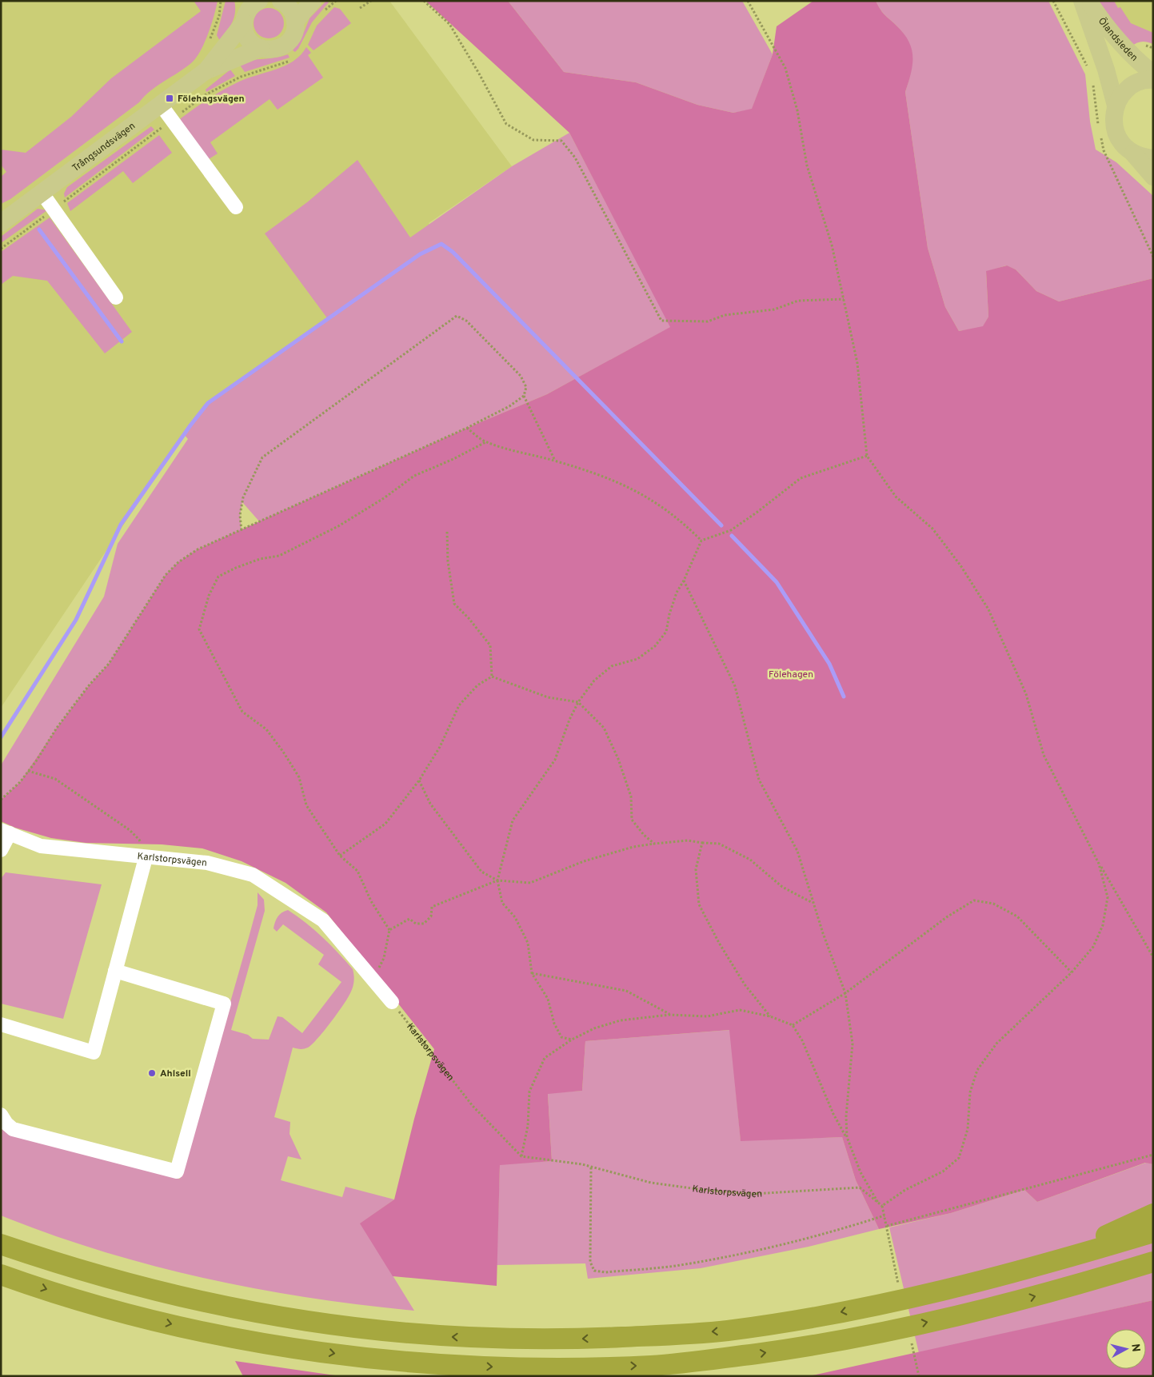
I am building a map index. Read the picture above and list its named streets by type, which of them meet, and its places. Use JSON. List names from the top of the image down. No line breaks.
{"streets":{"main road":["Ölandsleden","Trångsundsvägen"],"street":["Karlstorpsvägen"]},"parks":["Fölehagen"],"places":{"transit":["Fölehagsvägen"],"other":["Ahlsell"]},"north":"right"}
